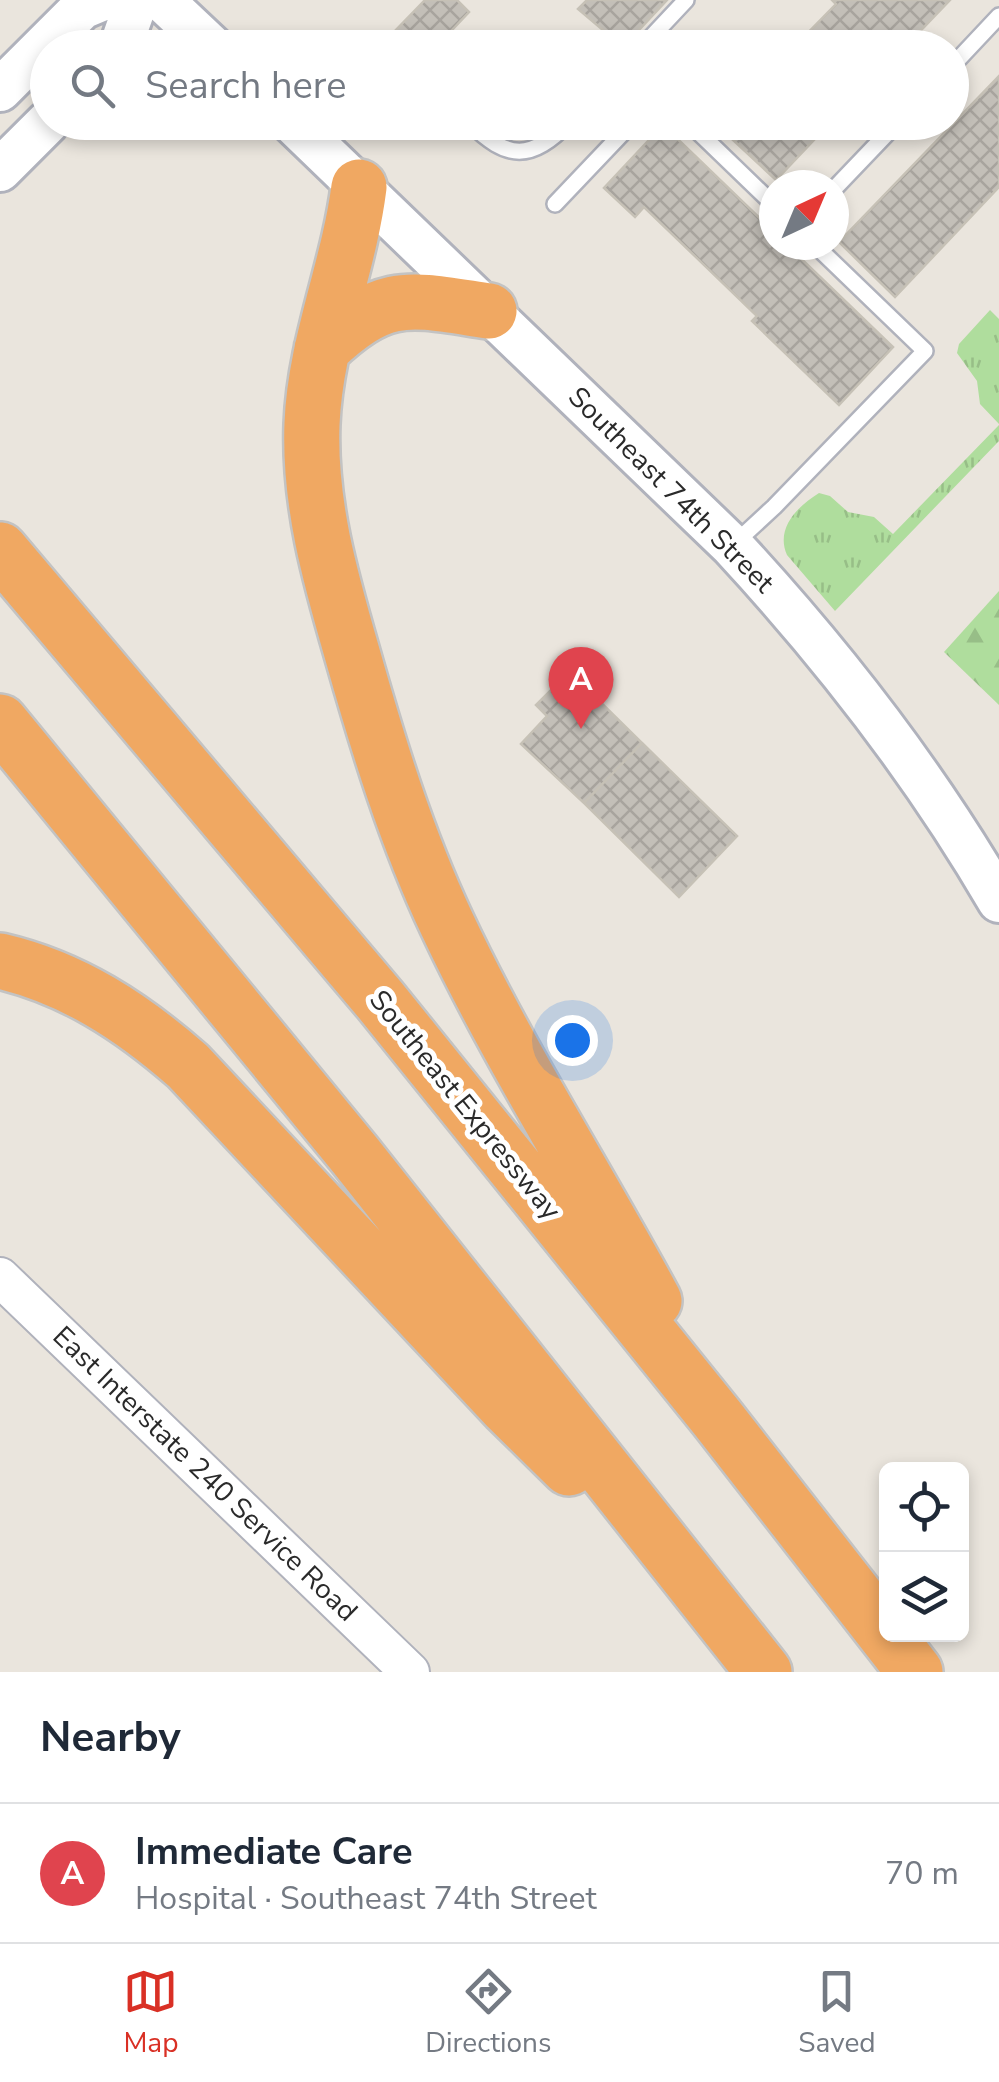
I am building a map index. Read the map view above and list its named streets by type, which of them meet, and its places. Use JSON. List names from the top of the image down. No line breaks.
{"streets":{"highway":["Southeast Expressway"],"main road":["Southeast 74th Street"],"street":["East Interstate 240 Service Road"]},"north":"top right","page":{"search":"Search here","pins":"A","heading":"Nearby","list":[{"mark":"A","name":"Immediate Care","note":"Hospital · Southeast 74th Street","value":"70 m"}],"nav":["Map","Directions","Saved"]}}
